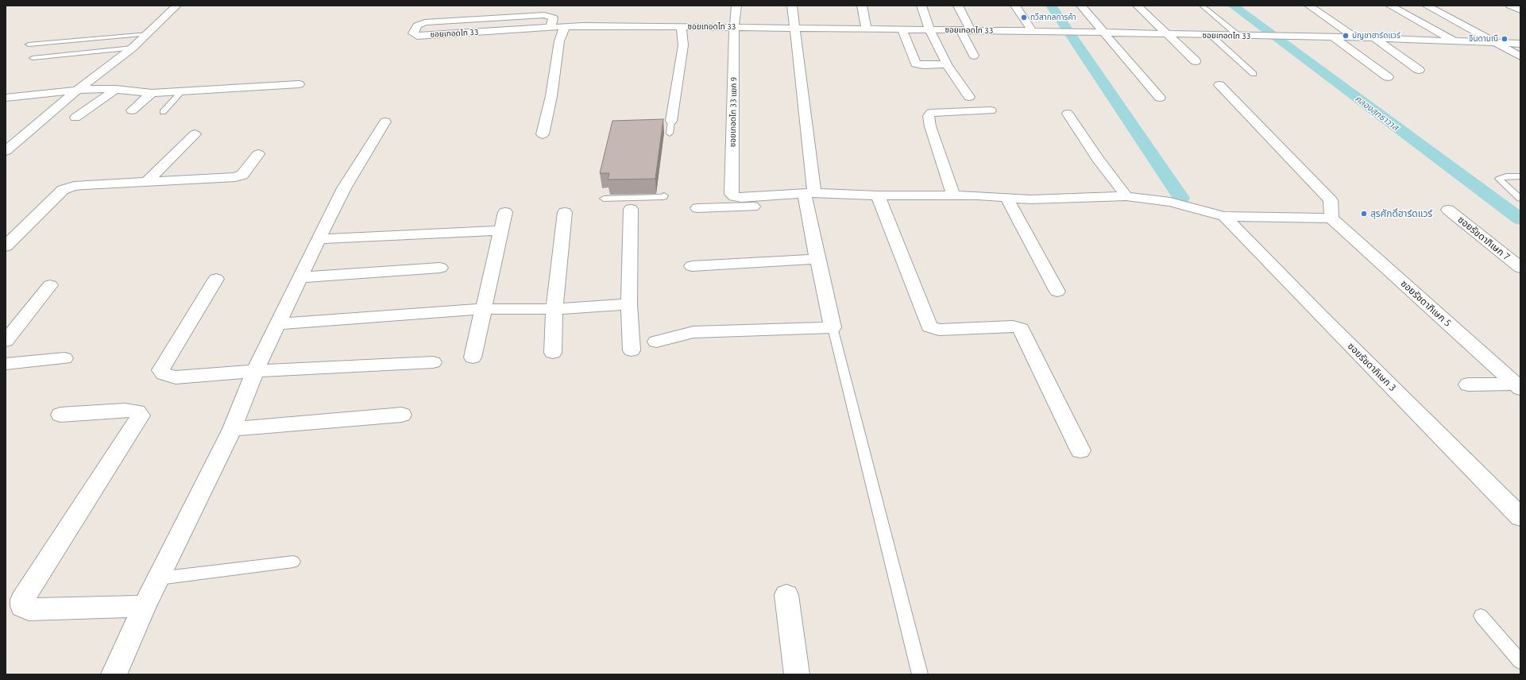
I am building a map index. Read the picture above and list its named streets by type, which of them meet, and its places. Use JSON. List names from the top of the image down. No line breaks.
{"streets":{"street":["ซอยเทอดไท 33","ซอยเทอดไท 33 แยก 9","ซอยรัชดาภิเษก 7","ซอยรัชดาภิเษก 5","ซอยรัชดาภิเษก 3"]},"crossings":[["ซอยเทอดไท 33","ซอยเทอดไท 33 แยก 9"]],"water":["คลองสุทธาวาส"],"places":["ทวีสากลการค้า","บัญชาฮาร์ดแวร์","จินดามณี","สุรศักดิ์ฮาร์ดแวร์"]}
